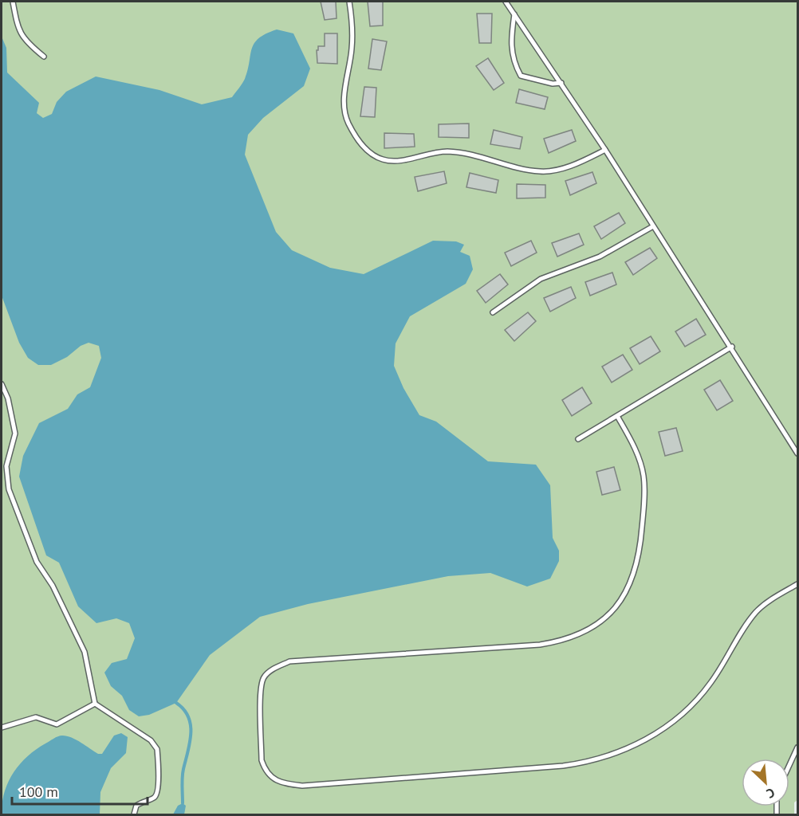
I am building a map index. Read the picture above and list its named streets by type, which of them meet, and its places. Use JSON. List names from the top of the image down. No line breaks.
{"scale_bar":"100 m","north":"bottom right"}
